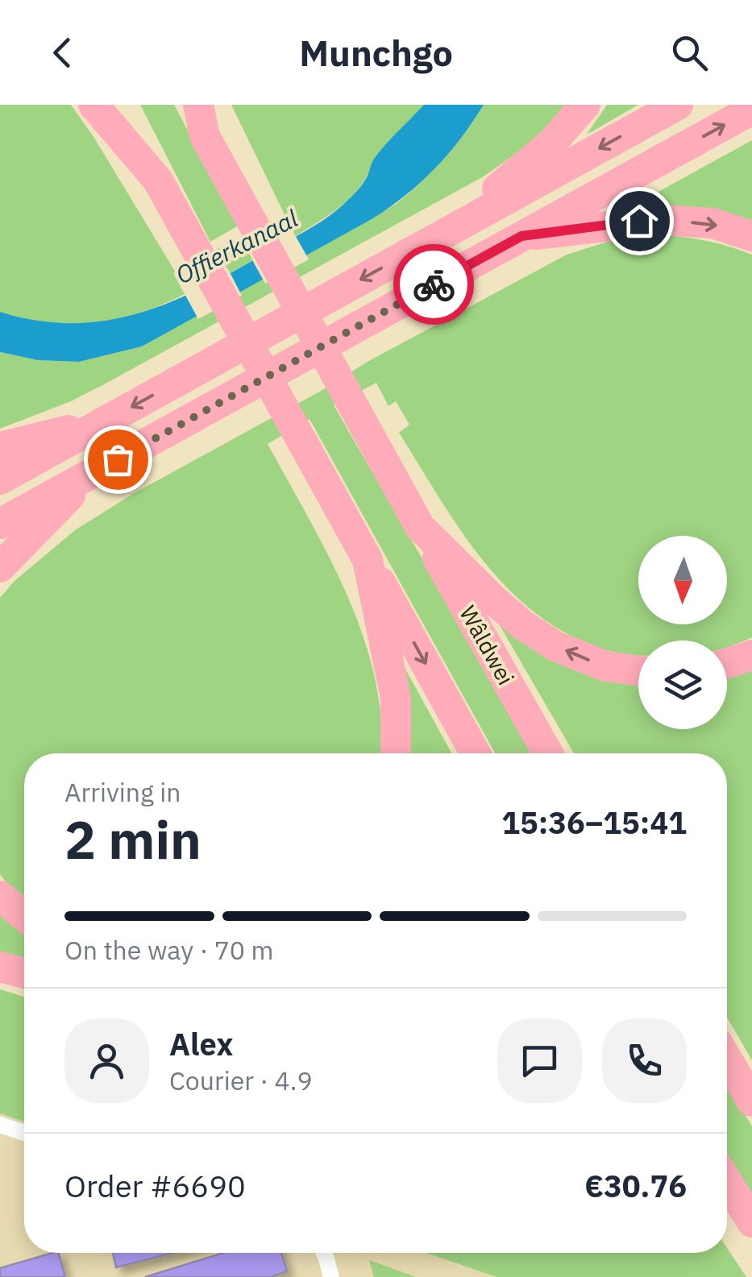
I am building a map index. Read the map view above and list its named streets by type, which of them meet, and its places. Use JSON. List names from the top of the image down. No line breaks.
{"streets":{"highway":["Wâldwei"]},"water":["Offierkanaal"],"north":"bottom","page":{"header":"Munchgo","heading":["2 min","Arriving in","15:36–15:41"],"panel":["Alex","Courier · 4.9","Order #6690","€30.76"],"bar":"On the way · 70 m"}}
